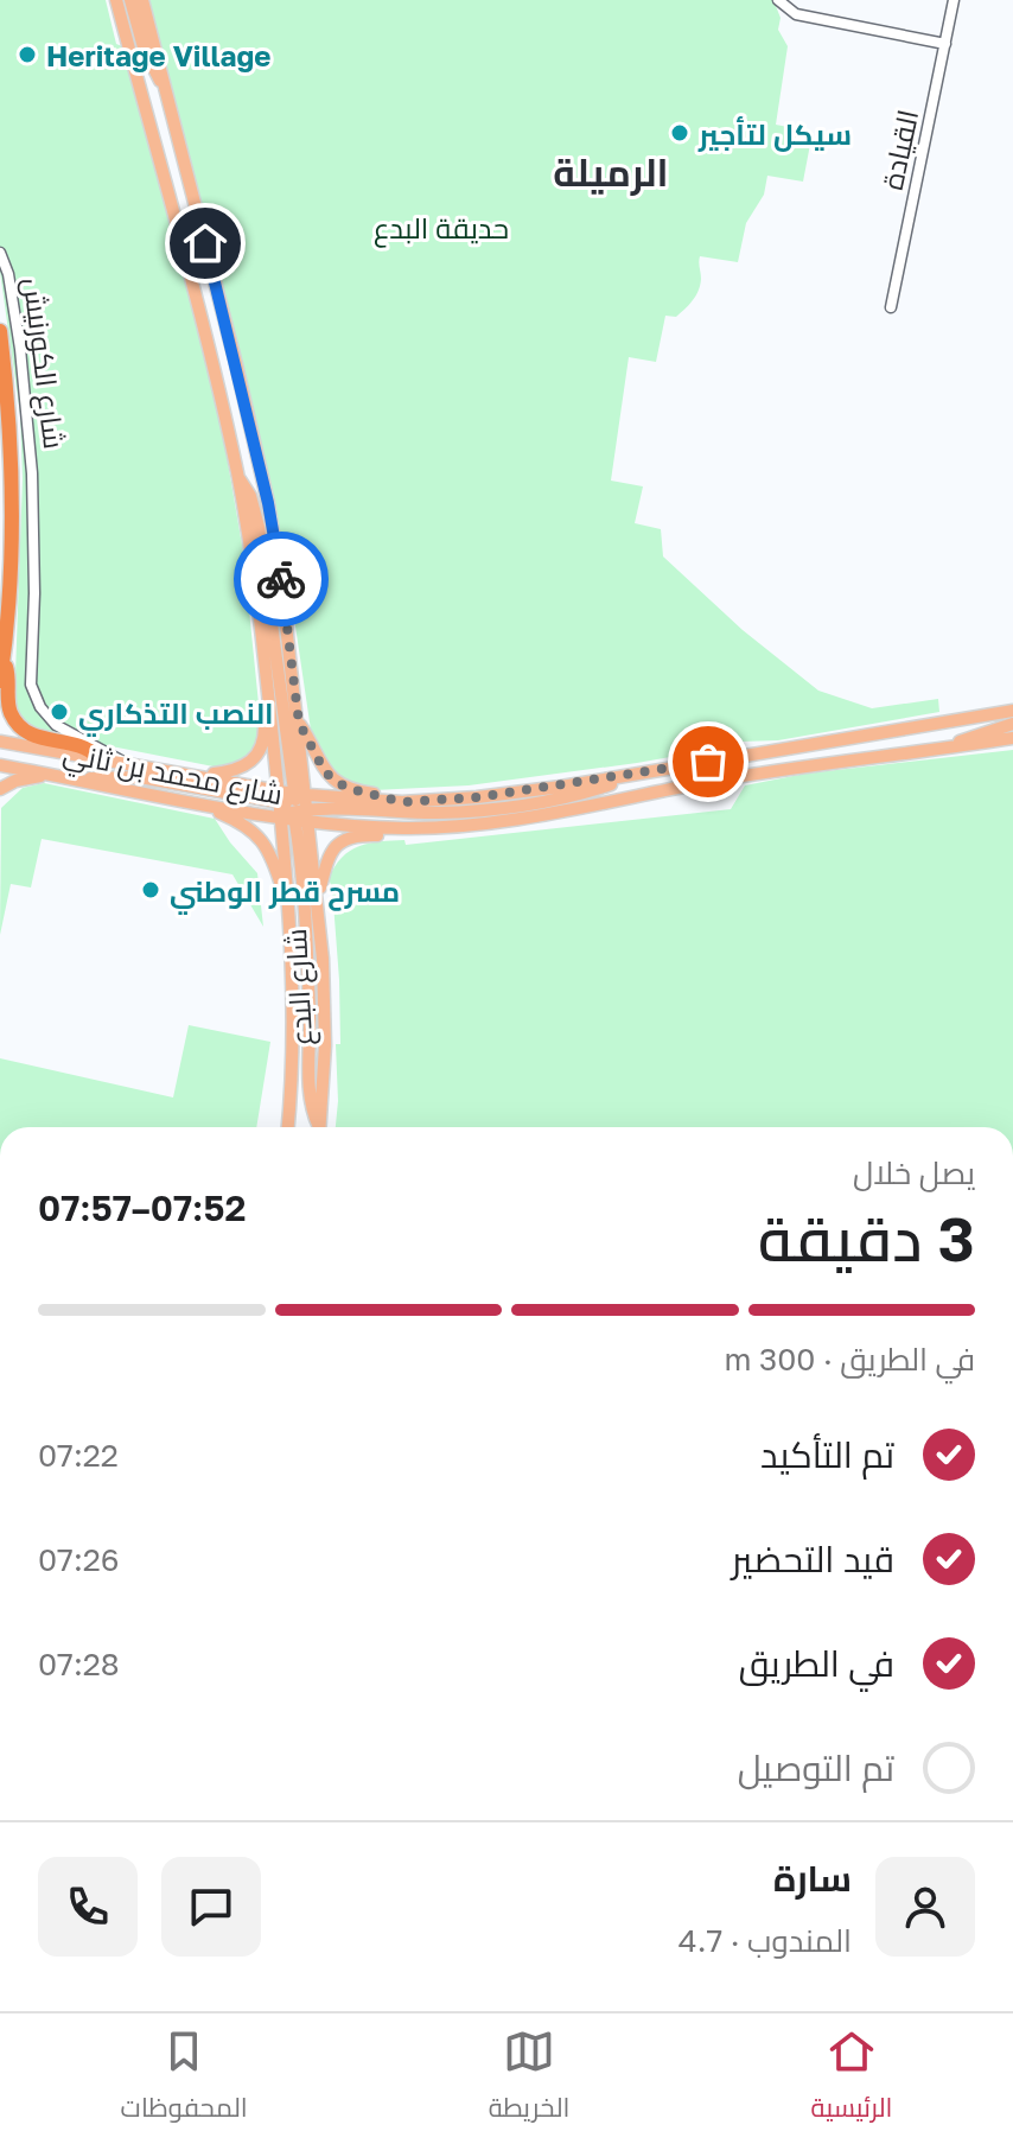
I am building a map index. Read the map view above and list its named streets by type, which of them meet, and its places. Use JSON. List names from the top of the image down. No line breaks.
{"streets":{"highway":["شارع الكورنيش"],"main road":["شارع محمد بن ثاني","شارع البدع"],"street":["القيادة"]},"crossings":[["شارع الكورنيش","شارع محمد بن ثاني"],["شارع محمد بن ثاني","شارع البدع"]],"districts":["الرميلة"],"parks":["حديقة البدع"],"places":["Heritage Village","سيكل لتأجير","النصب التذكاري","مسرح قطر الوطني"],"page":{"heading":["3 دقيقة","يصل خلال","07:52–07:57"],"panel":["سارة","المندوب · 4.7"],"bar":"في الطريق · 300 m","list":[["تم التأكيد","07:22"],["قيد التحضير","07:26"],["في الطريق","07:28"],"تم التوصيل"],"tabs":["الرئيسية","الخريطة","المحفوظات"]}}
